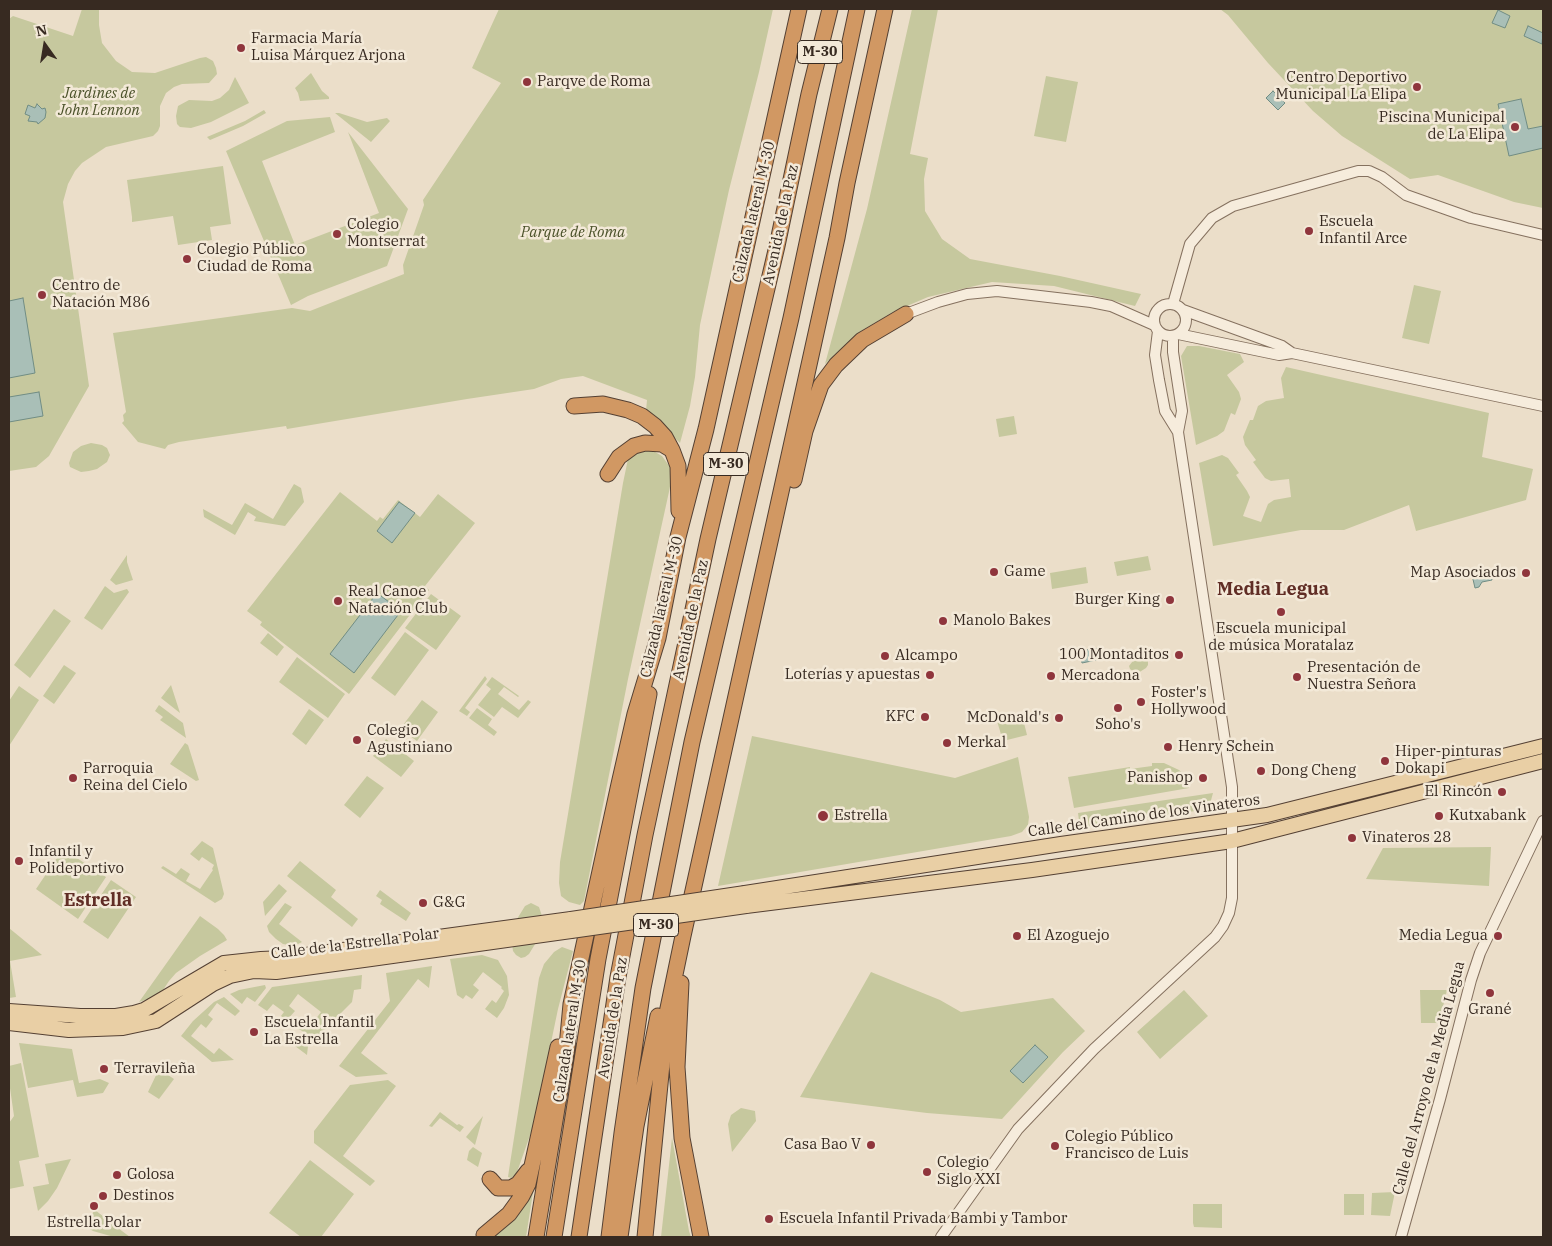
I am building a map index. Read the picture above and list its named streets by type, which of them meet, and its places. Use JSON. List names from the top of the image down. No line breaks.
{"streets":{"highway":["M-30","Calzada lateral M-30","Avenida de la Paz"],"main road":["Calle del Camino de los Vinateros","Calle de la Estrella Polar"],"street":["Calle del Arroyo de la Media Legua"]},"districts":["Media Legua","Estrella"],"parks":["Jardines de John Lennon","Parque de Roma"],"places":["Farmacia María Luisa Márquez Arjona","Parqve de Roma","Centro Deportivo Municipal La Elipa","Piscina Municipal de La Elipa","Escuela Infantil Arce","Colegio Montserrat","Colegio Público Ciudad de Roma","Centro de Natación M86","Game","Map Asociados","Burger King","Real Canoe Natación Club","Escuela municipal de música Moratalaz","Manolo Bakes","100 Montaditos","Alcampo","Loterías y apuestas","Mercadona","Presentación de Nuestra Señora","Foster's Hollywood","Soho's","KFC","McDonald's","Colegio Agustiniano","Merkal","Henry Schein","Hiper-pinturas Dokapi","Dong Cheng","Parroquia Reina del Cielo","Panishop","El Rincón","Estrella","Kutxabank","Vinateros 28","Infantil y Polideportivo","G&G","El Azoguejo","Media Legua","Grané","Escuela Infantil La Estrella","Terravileña","Casa Bao V","Colegio Público Francisco de Luis","Colegio Siglo XXI","Golosa","Destinos","Estrella Polar","Escuela Infantil Privada Bambi y Tambor"],"north":"top"}
